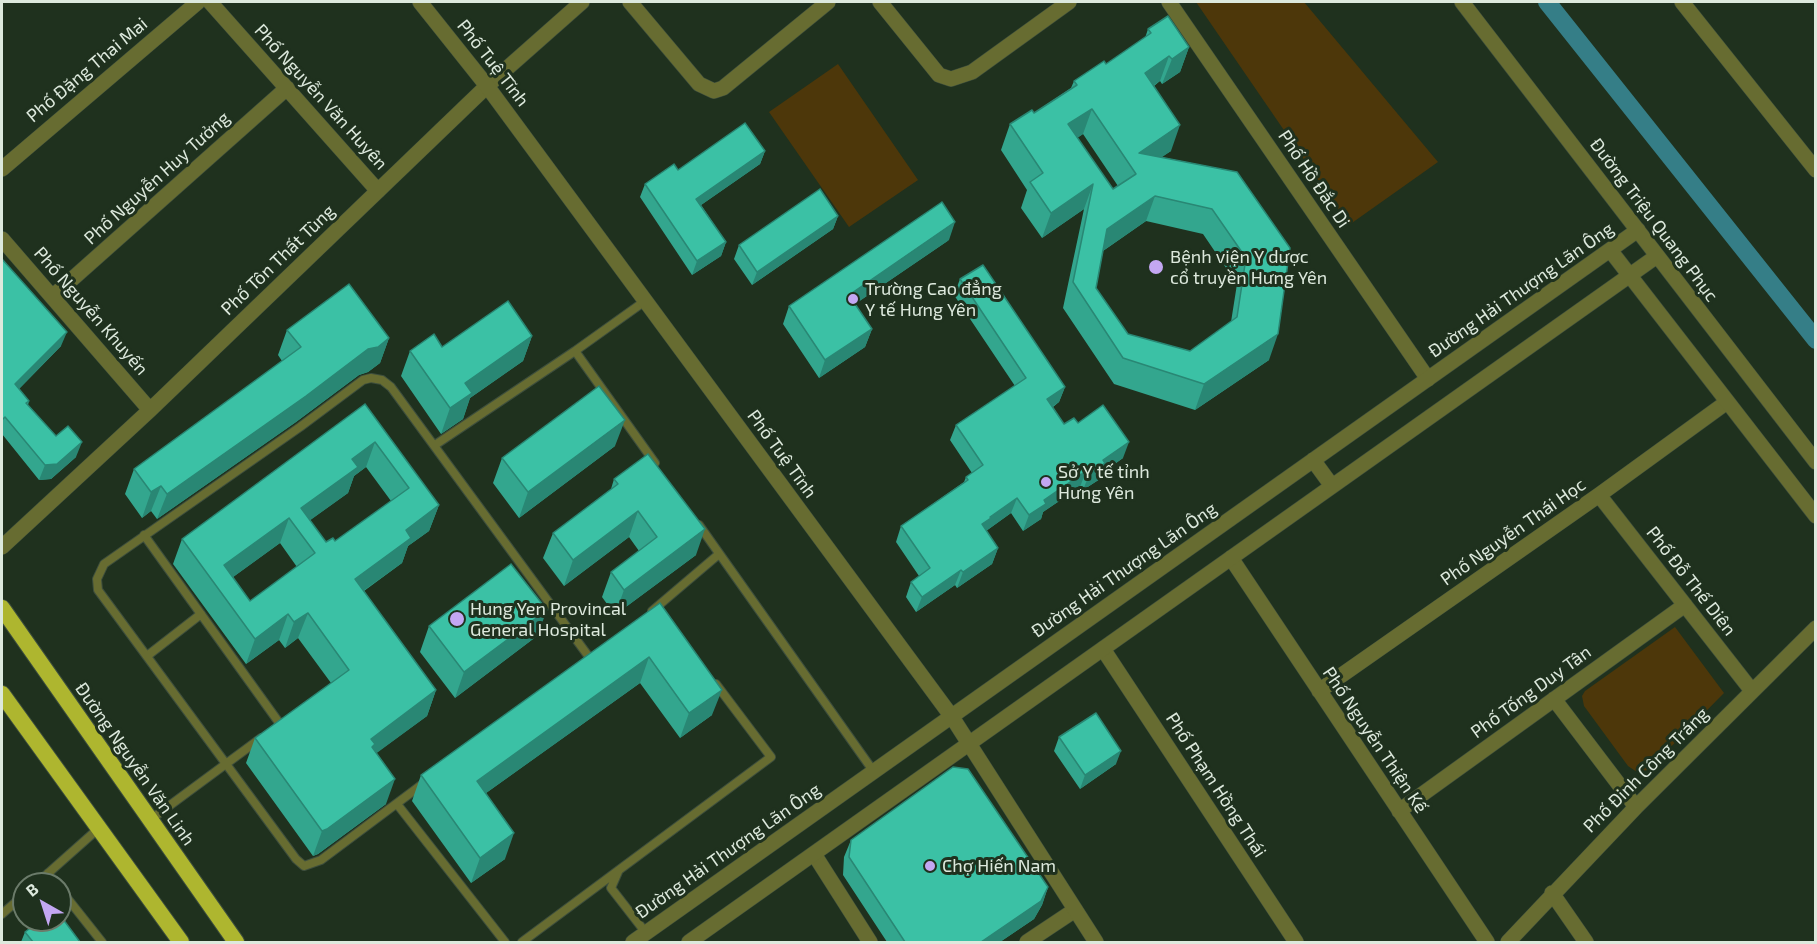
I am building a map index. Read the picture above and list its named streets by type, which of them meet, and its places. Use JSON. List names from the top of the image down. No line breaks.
{"streets":{"highway":["Đường Nguyễn Văn Linh"],"street":["Phố Tuệ Tĩnh","Phố Đặng Thai Mai","Phố Nguyễn Văn Huyên","Phố Nguyễn Huy Tưởng","Phố Hồ Đắc Di","Đường Triệu Quang Phục","Phố Tôn Thất Tùng","Đường Hải Thượng Lãn Ông","Phố Nguyễn Khuyến","Phố Nguyễn Thái Học","Phố Đỗ Thế Diên","Phố Tống Duy Tân","Phố Nguyễn Thiện Kế","Phố Đinh Công Tráng","Phố Phạm Hồng Thái"]},"crossings":[["Phố Tuệ Tĩnh","Phố Tôn Thất Tùng"],["Phố Tuệ Tĩnh","Đường Hải Thượng Lãn Ông"],["Phố Nguyễn Văn Huyên","Phố Nguyễn Huy Tưởng"],["Phố Nguyễn Văn Huyên","Phố Tôn Thất Tùng"],["Phố Nguyễn Huy Tưởng","Phố Nguyễn Khuyến"],["Phố Hồ Đắc Di","Đường Hải Thượng Lãn Ông"],["Đường Triệu Quang Phục","Đường Hải Thượng Lãn Ông"],["Phố Tôn Thất Tùng","Phố Nguyễn Khuyến"],["Phố Nguyễn Thái Học","Phố Đỗ Thế Diên"],["Phố Nguyễn Thái Học","Phố Nguyễn Thiện Kế"],["Phố Đỗ Thế Diên","Phố Tống Duy Tân"],["Phố Đỗ Thế Diên","Phố Đinh Công Tráng"],["Phố Tống Duy Tân","Phố Nguyễn Thiện Kế"]],"places":["Bệnh viện Y dược cổ truyền Hưng Yên","Trường Cao đẳng Y tế Hưng Yên","Sở Y tế tỉnh Hưng Yên","Hung Yen Provincal General Hospital","Chợ Hiến Nam"],"north":"top left"}
